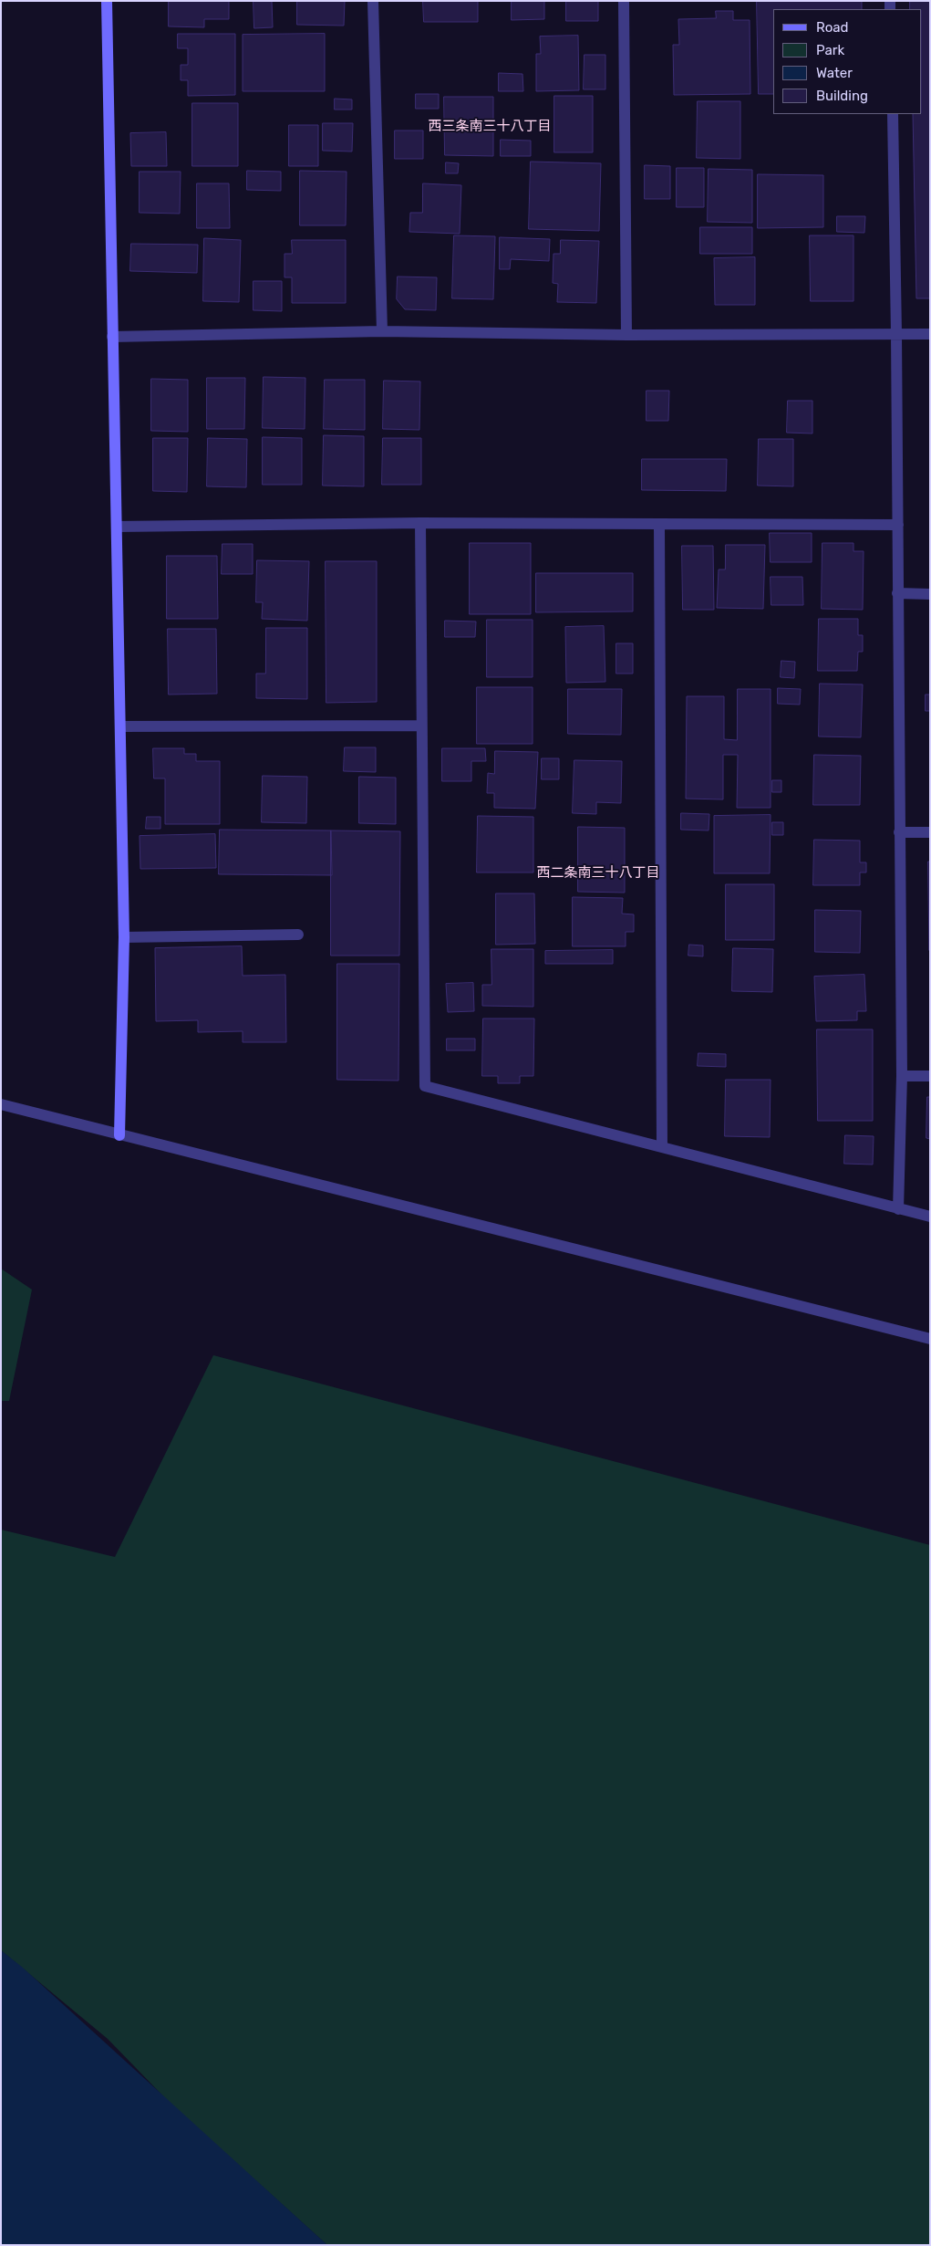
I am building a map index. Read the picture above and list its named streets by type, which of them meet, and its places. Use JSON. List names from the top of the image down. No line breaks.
{"districts":["西三条南三十八丁目","西二条南三十八丁目"],"legend":["Road","Park","Water","Building"]}
